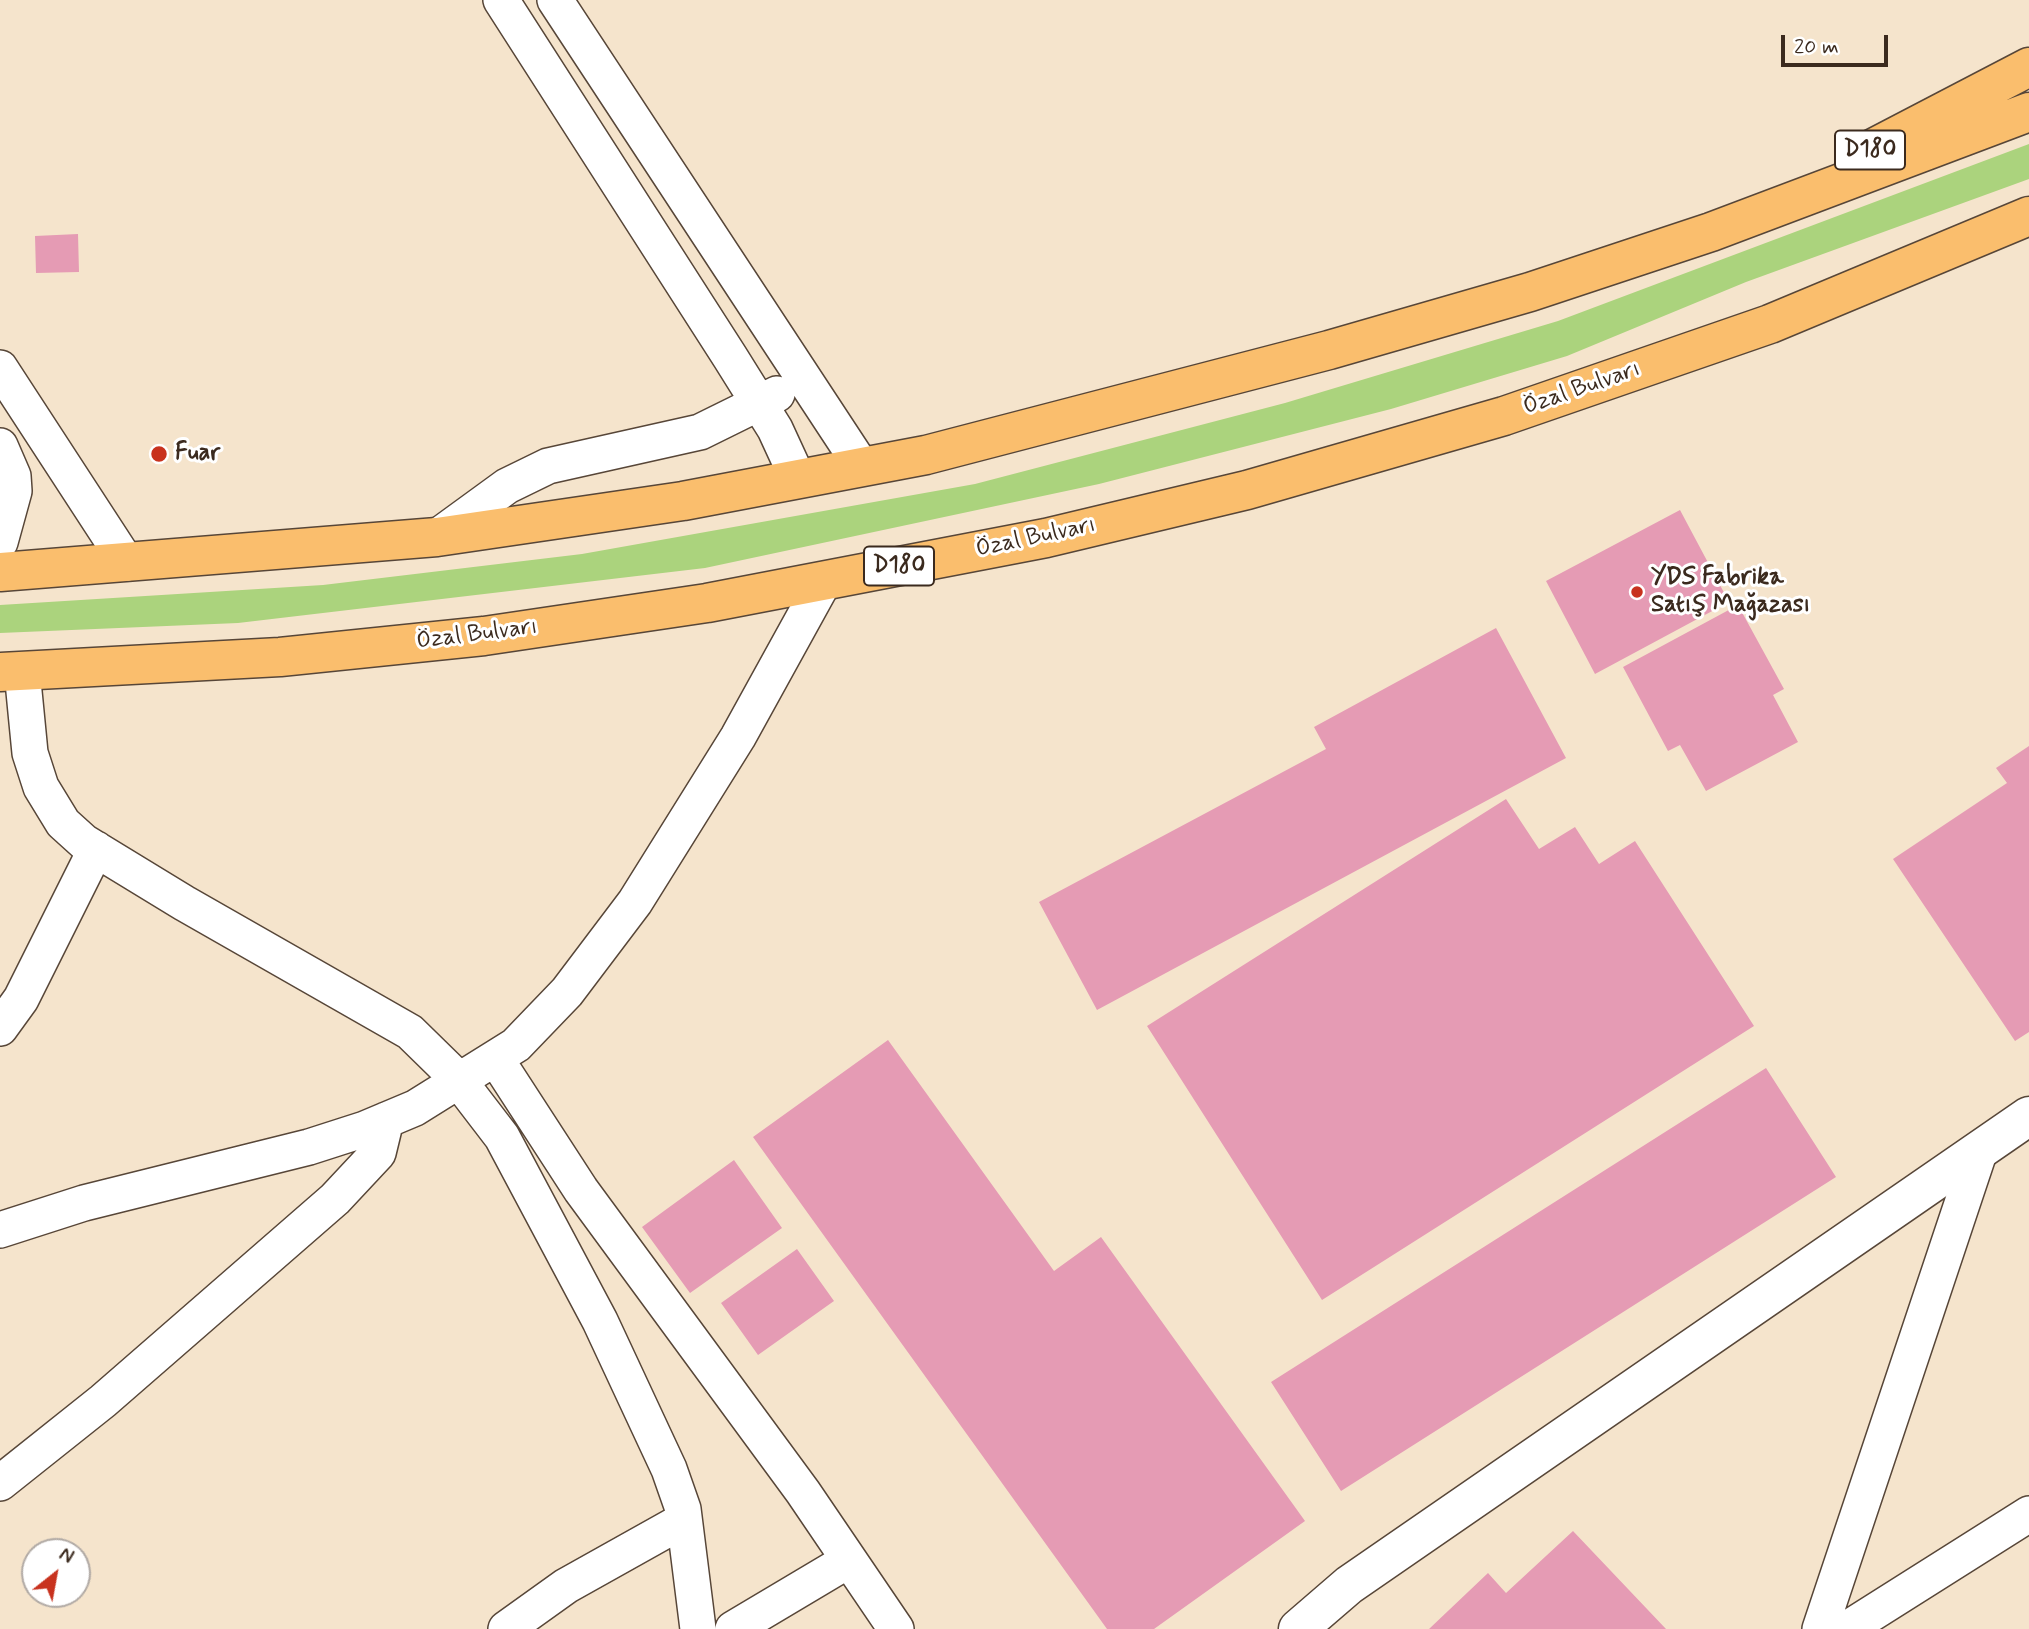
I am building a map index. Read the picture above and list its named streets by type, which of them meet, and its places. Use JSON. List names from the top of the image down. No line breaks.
{"streets":{"highway":["D180","Özal Bulvarı"]},"crossings":[["D180","Özal Bulvarı"]],"places":["Fuar","YDS Fabrika Satış Mağazası"],"scale_bar":"20 m","north":"top right"}
